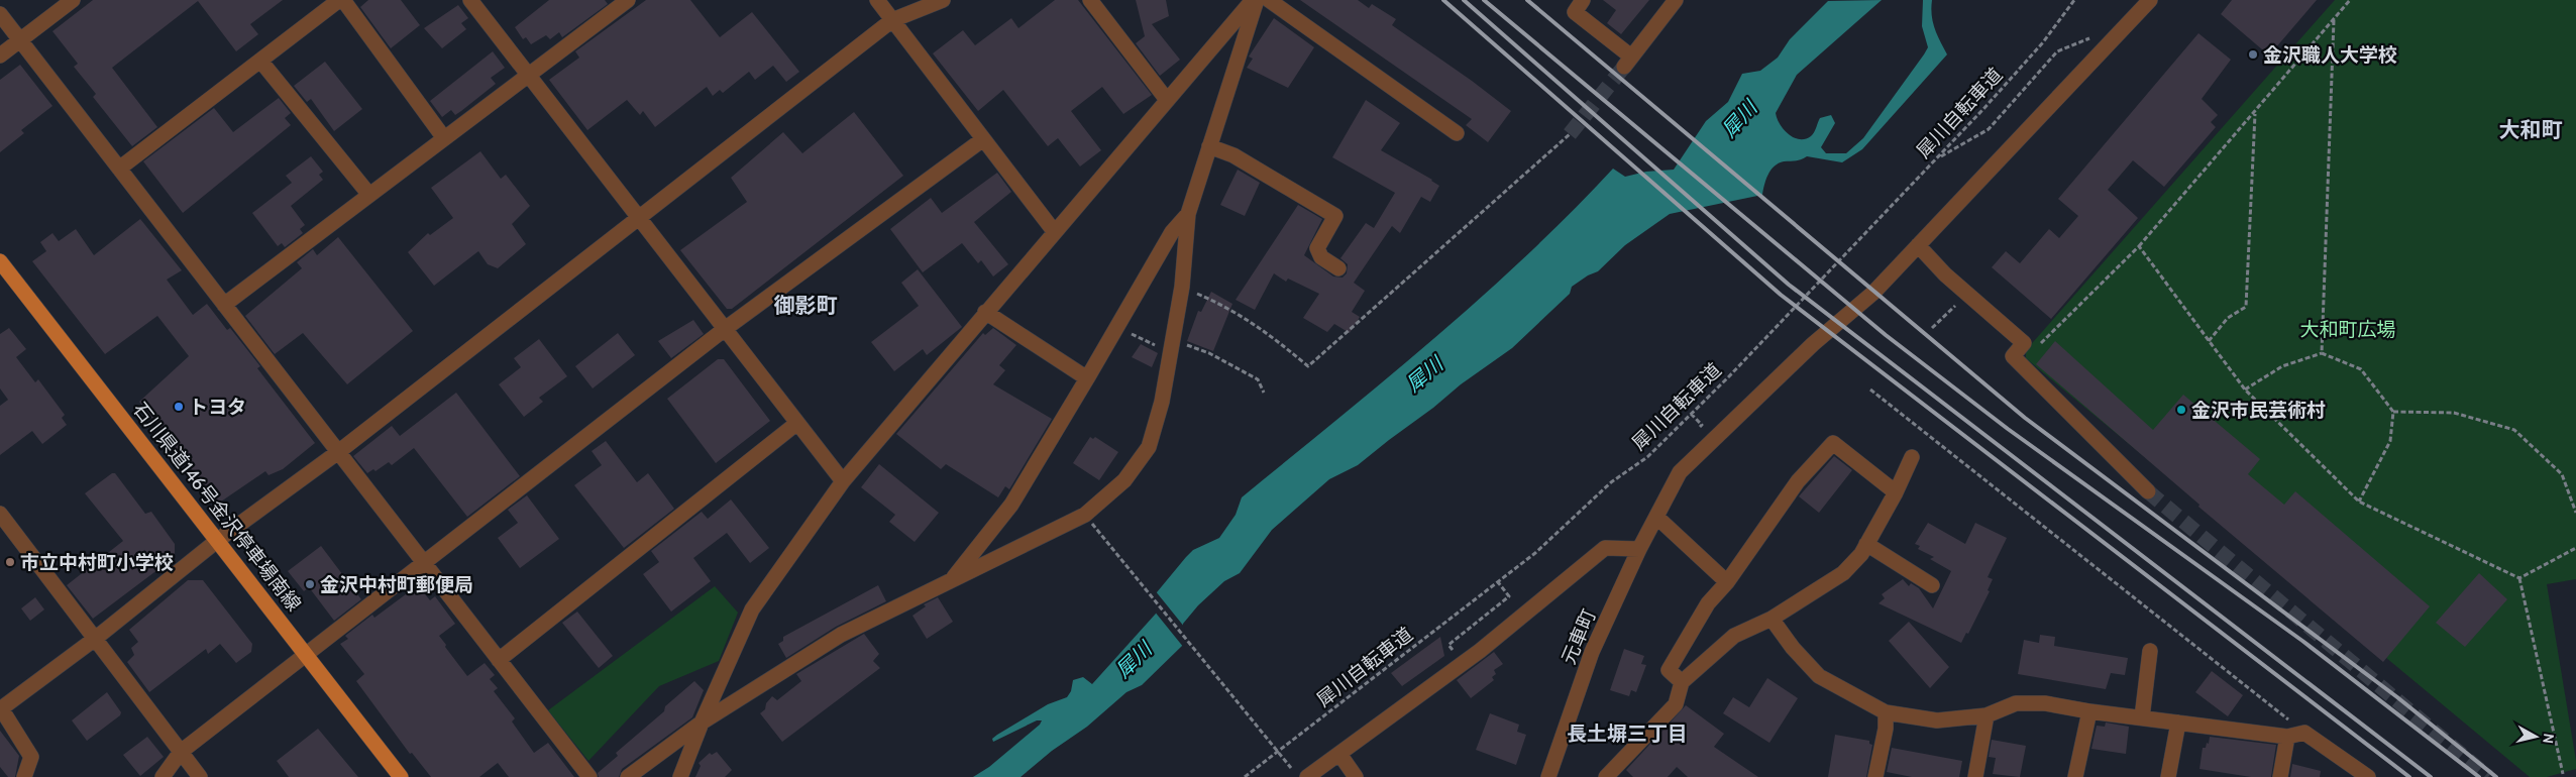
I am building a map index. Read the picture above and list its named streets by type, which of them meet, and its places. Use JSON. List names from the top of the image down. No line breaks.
{"streets":{"main road":["石川県道146号金沢停車場南線"],"street":["元車町"],"path":["犀川自転車道"]},"districts":["大和町","御影町","長土塀三丁目"],"water":["犀川"],"parks":["大和町広場"],"places":["金沢職人大学校","トヨタ","金沢市民芸術村","市立中村町小学校","金沢中村町郵便局"],"north":"right"}
